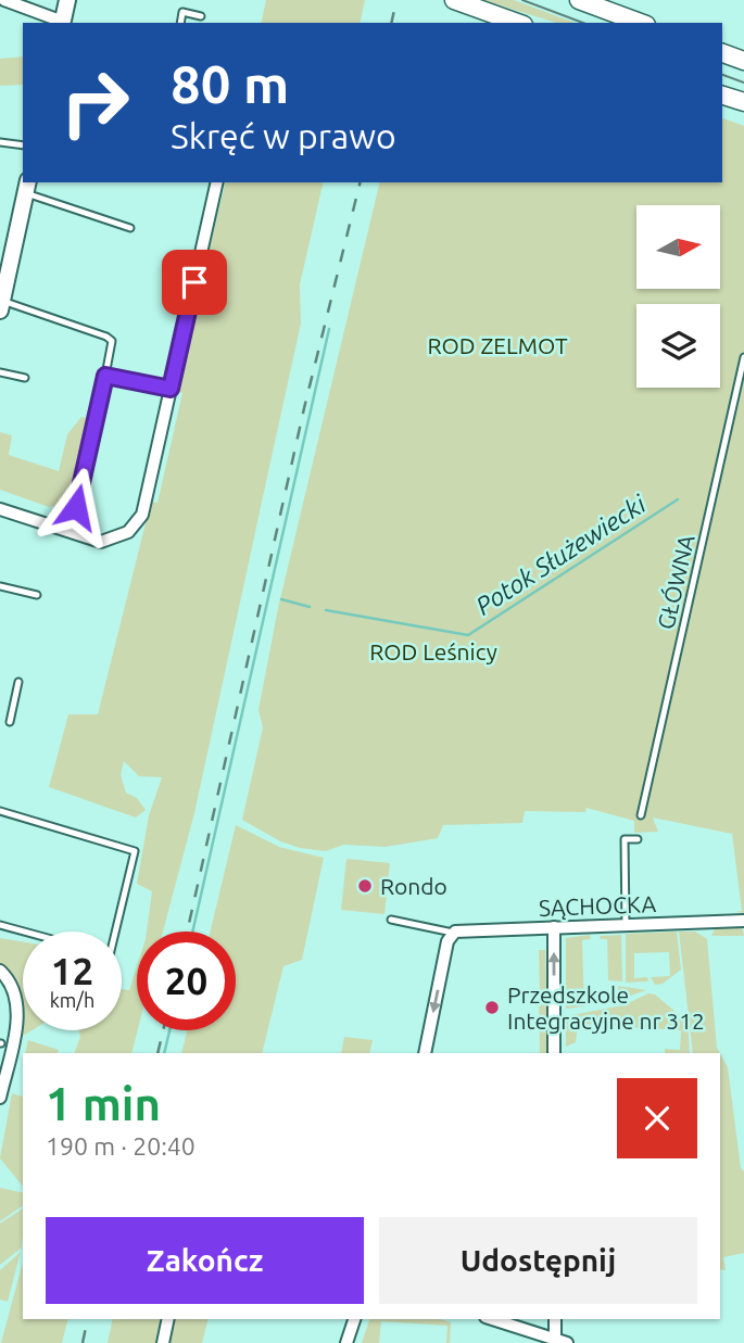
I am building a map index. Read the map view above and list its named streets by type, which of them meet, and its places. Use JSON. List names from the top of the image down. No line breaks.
{"streets":{"street":["SĄCHOCKA"],"lane":["GŁÓWNA"]},"water":["Potok Służewiecki"],"parks":["ROD ZELMOT","ROD Leśnicy"],"places":["Rondo","Przedszkole Integracyjne nr 312"],"north":"right","page":{"turn":["80 m","Skręć w prawo"],"speed":"12 km/h","limit":"20","heading":["1 min","190 m · 20:40"],"buttons":["Zakończ","Udostępnij"]}}
